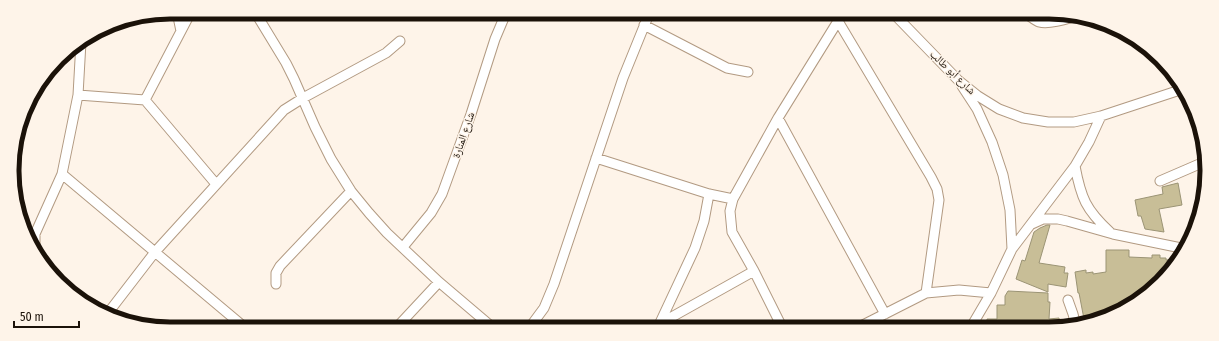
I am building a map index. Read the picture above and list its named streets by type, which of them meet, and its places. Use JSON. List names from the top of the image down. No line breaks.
{"streets":{"street":["شارع أبو طالب","شارع المنارة"]},"scale_bar":"50 m"}
